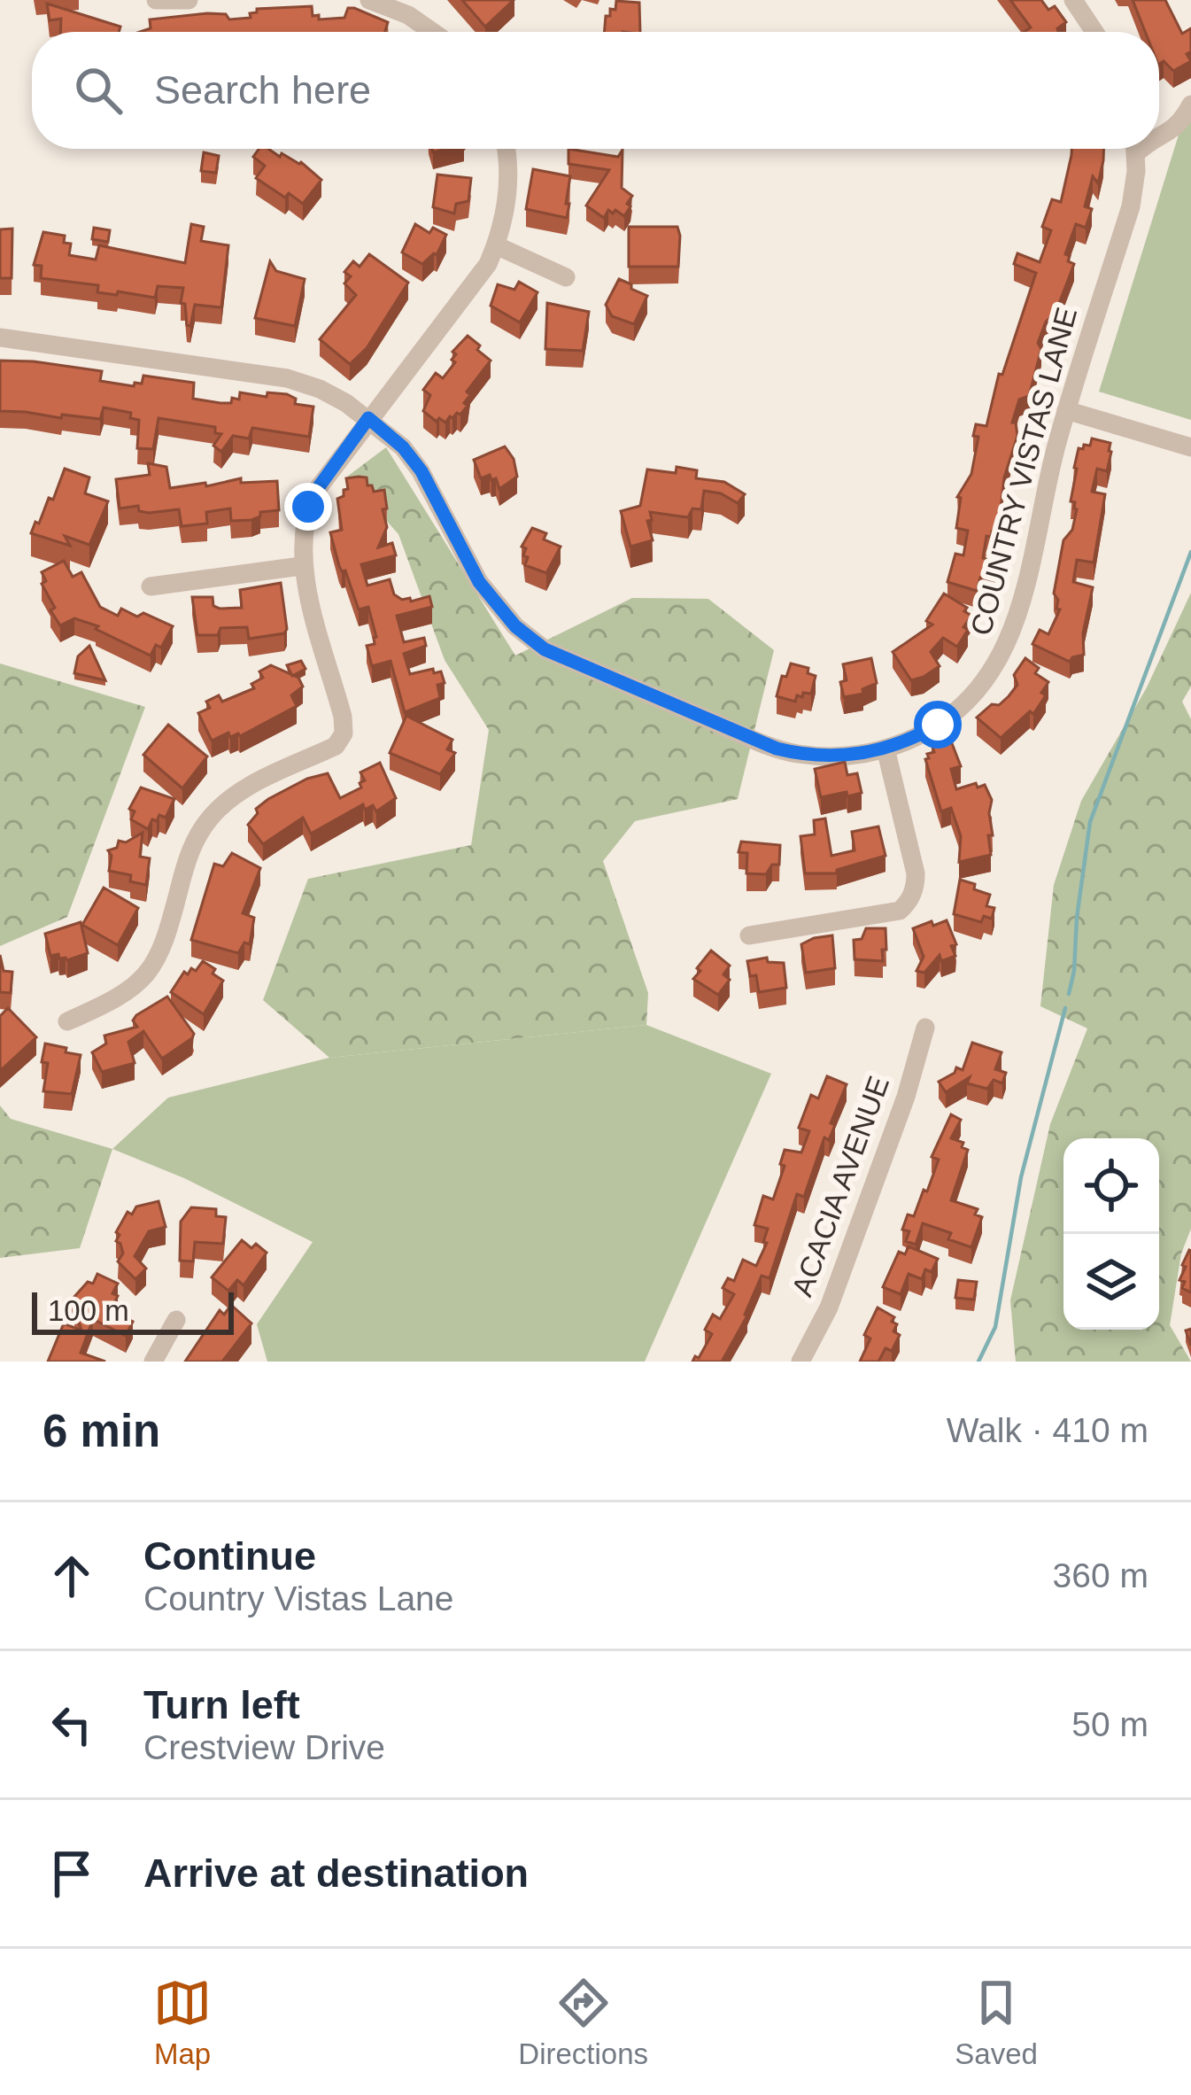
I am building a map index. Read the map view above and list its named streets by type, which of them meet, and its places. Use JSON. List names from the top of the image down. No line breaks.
{"streets":{"street":["COUNTRY VISTAS LANE","ACACIA AVENUE"]},"scale_bar":"100 m","page":{"search":"Search here","scale":"100 m","heading":["6 min","Walk · 410 m"],"list":[["Continue","Country Vistas Lane","360 m"],["Turn left","Crestview Drive","50 m"],"Arrive at destination"],"nav":["Map","Directions","Saved"]}}
